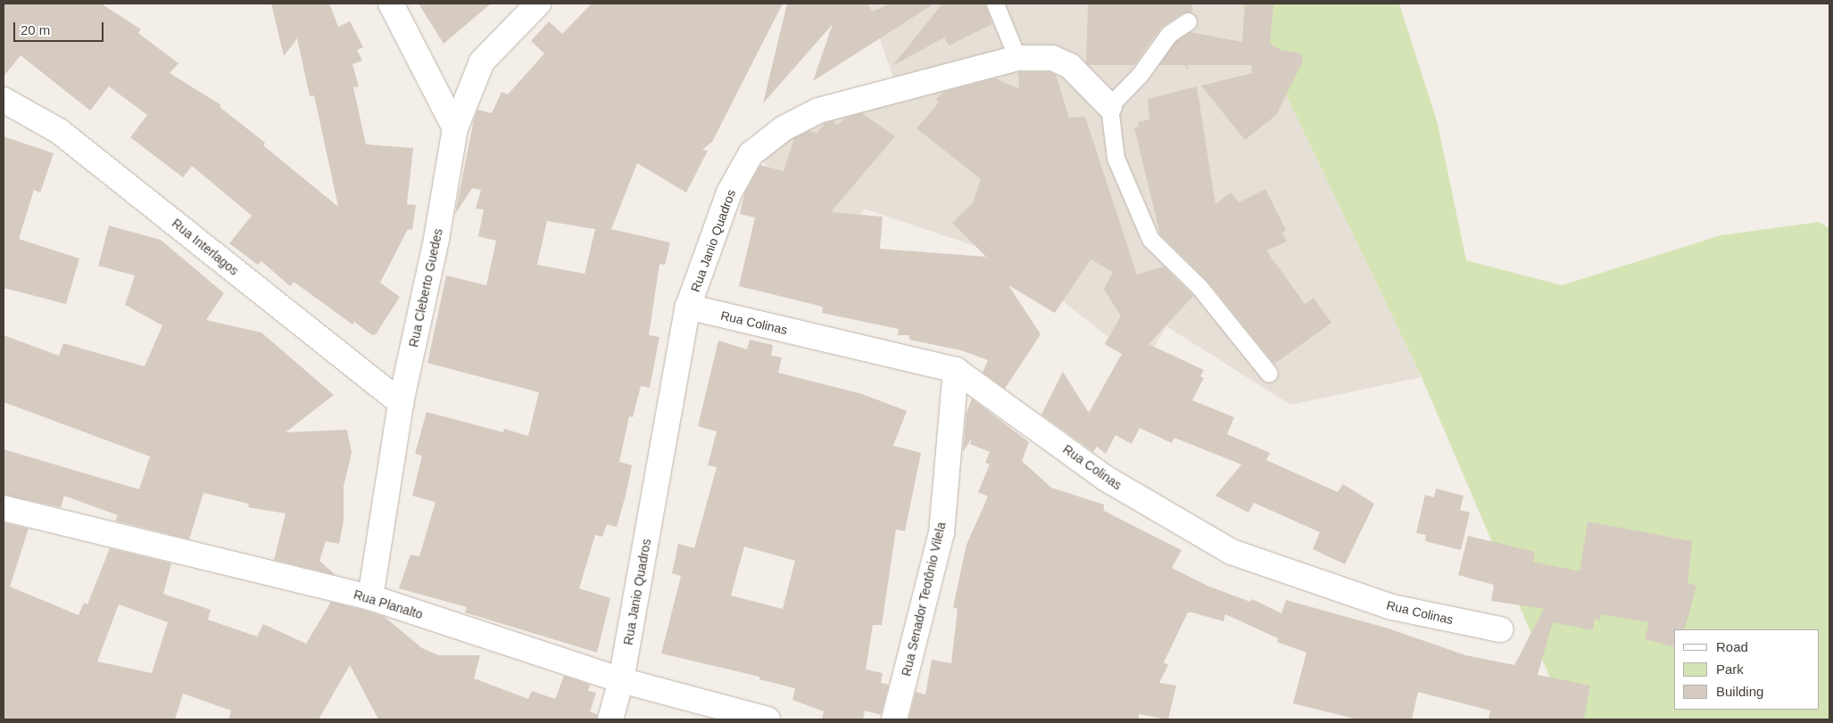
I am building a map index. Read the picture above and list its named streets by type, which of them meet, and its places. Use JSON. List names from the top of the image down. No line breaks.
{"streets":{"street":["Rua Janio Quadros","Rua Interlagos","Rua Cleberto Guedes","Rua Colinas","Rua Senador Teotônio Vilela","Rua Planalto"]},"crossings":[["Rua Janio Quadros","Rua Colinas"],["Rua Janio Quadros","Rua Planalto"],["Rua Interlagos","Rua Cleberto Guedes"],["Rua Cleberto Guedes","Rua Planalto"],["Rua Colinas","Rua Senador Teotônio Vilela"]],"legend":["Road","Park","Building"],"scale_bar":"20 m"}
